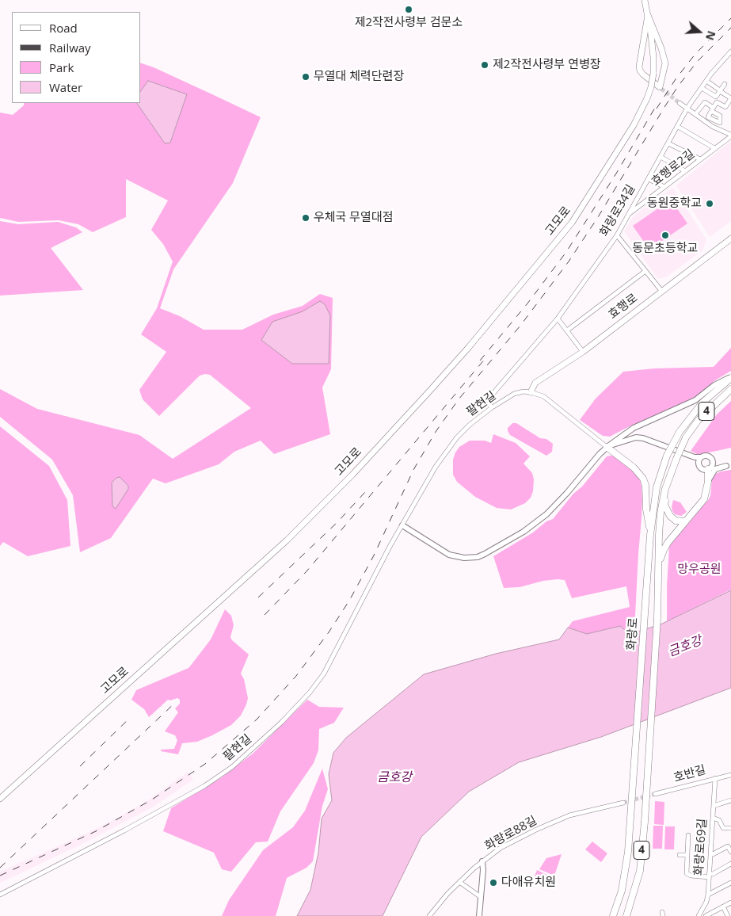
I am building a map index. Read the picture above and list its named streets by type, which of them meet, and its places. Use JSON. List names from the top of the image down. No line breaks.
{"streets":{"main road":["고모로","효행로","4","화랑로"],"street":["효행로2길","화랑로34길","팔현길","호반길","화랑로88길","화랑로69길"]},"crossings":[["효행로2길","화랑로34길"],["화랑로34길","팔현길"],["효행로","팔현길"],["호반길","화랑로69길"]],"water":["금호강"],"parks":["망우공원"],"places":["제2작전사령부 검문소","제2작전사령부 연병장","무열대 체력단련장","동원중학교","우체국 무열대점","동문초등학교","다애유치원"],"legend":["Road","Railway","Park","Water"],"north":"right"}
